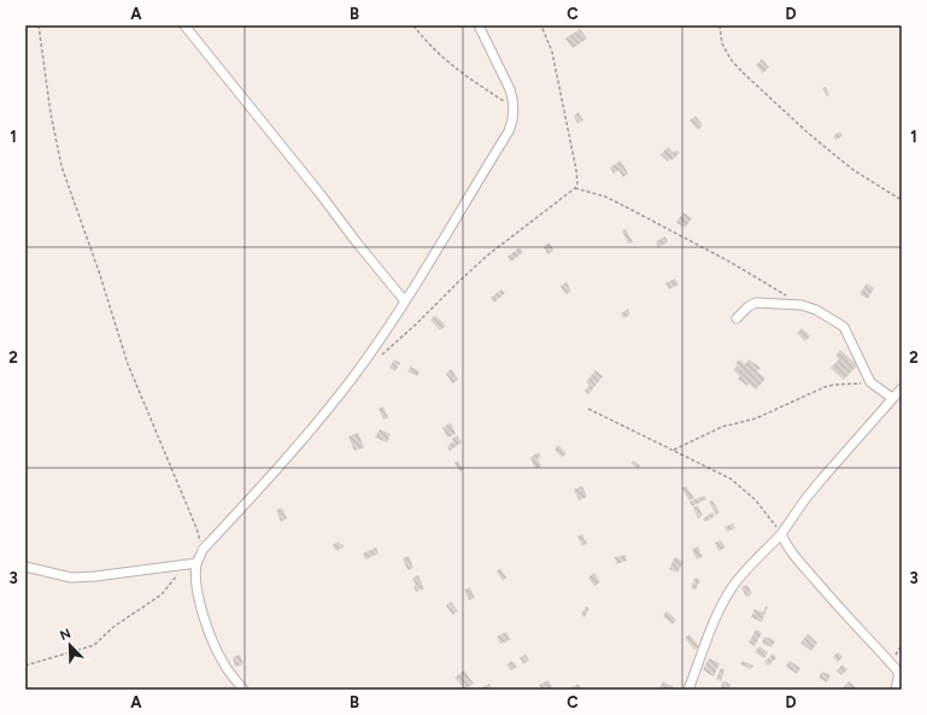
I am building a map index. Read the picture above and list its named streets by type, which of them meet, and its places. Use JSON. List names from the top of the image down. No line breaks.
{"north":"top left","grid":{"columns":["A","B","C","D"],"rows":["1","2","3"]}}
